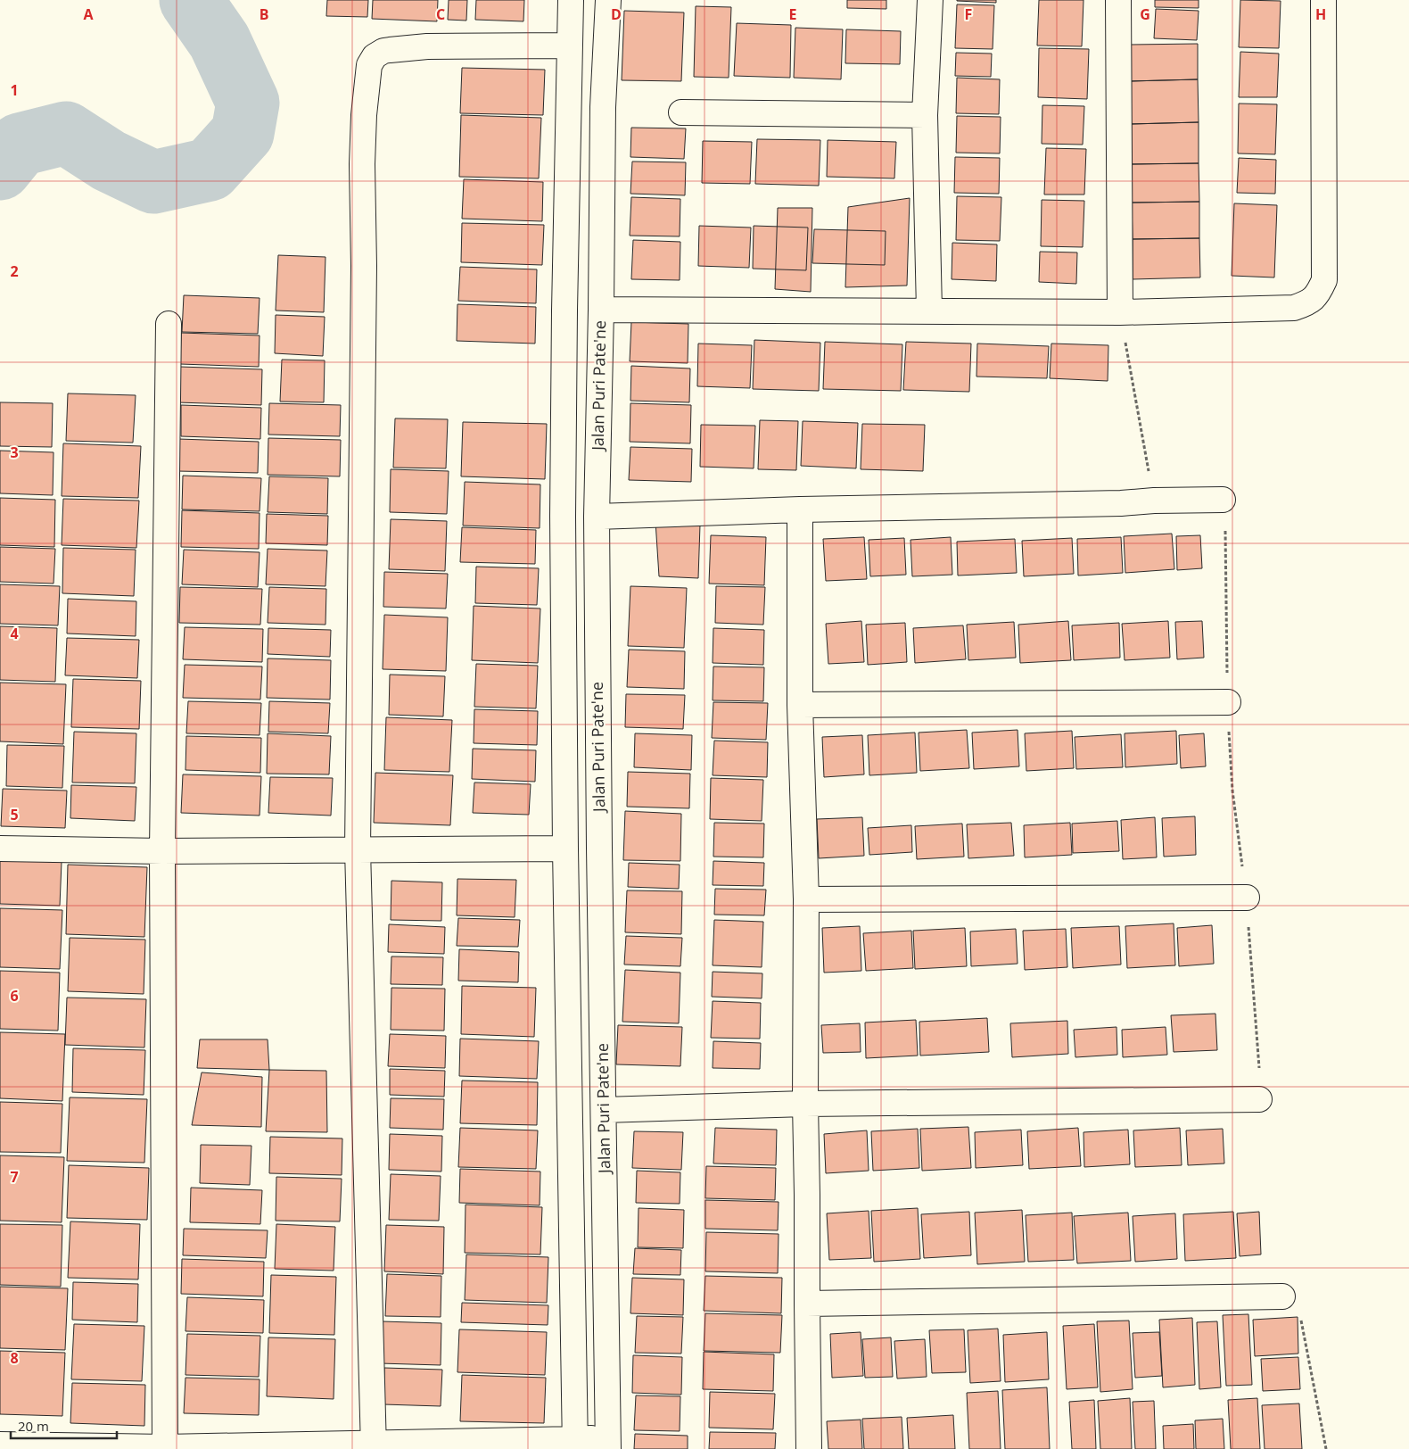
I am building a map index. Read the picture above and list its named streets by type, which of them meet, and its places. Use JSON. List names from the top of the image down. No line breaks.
{"streets":{"street":["Jalan Puri Pate'ne"]},"scale_bar":"20 m","grid":{"columns":["A","B","C","D","E","F","G","H"],"rows":["1","2","3","4","5","6","7","8"]}}
